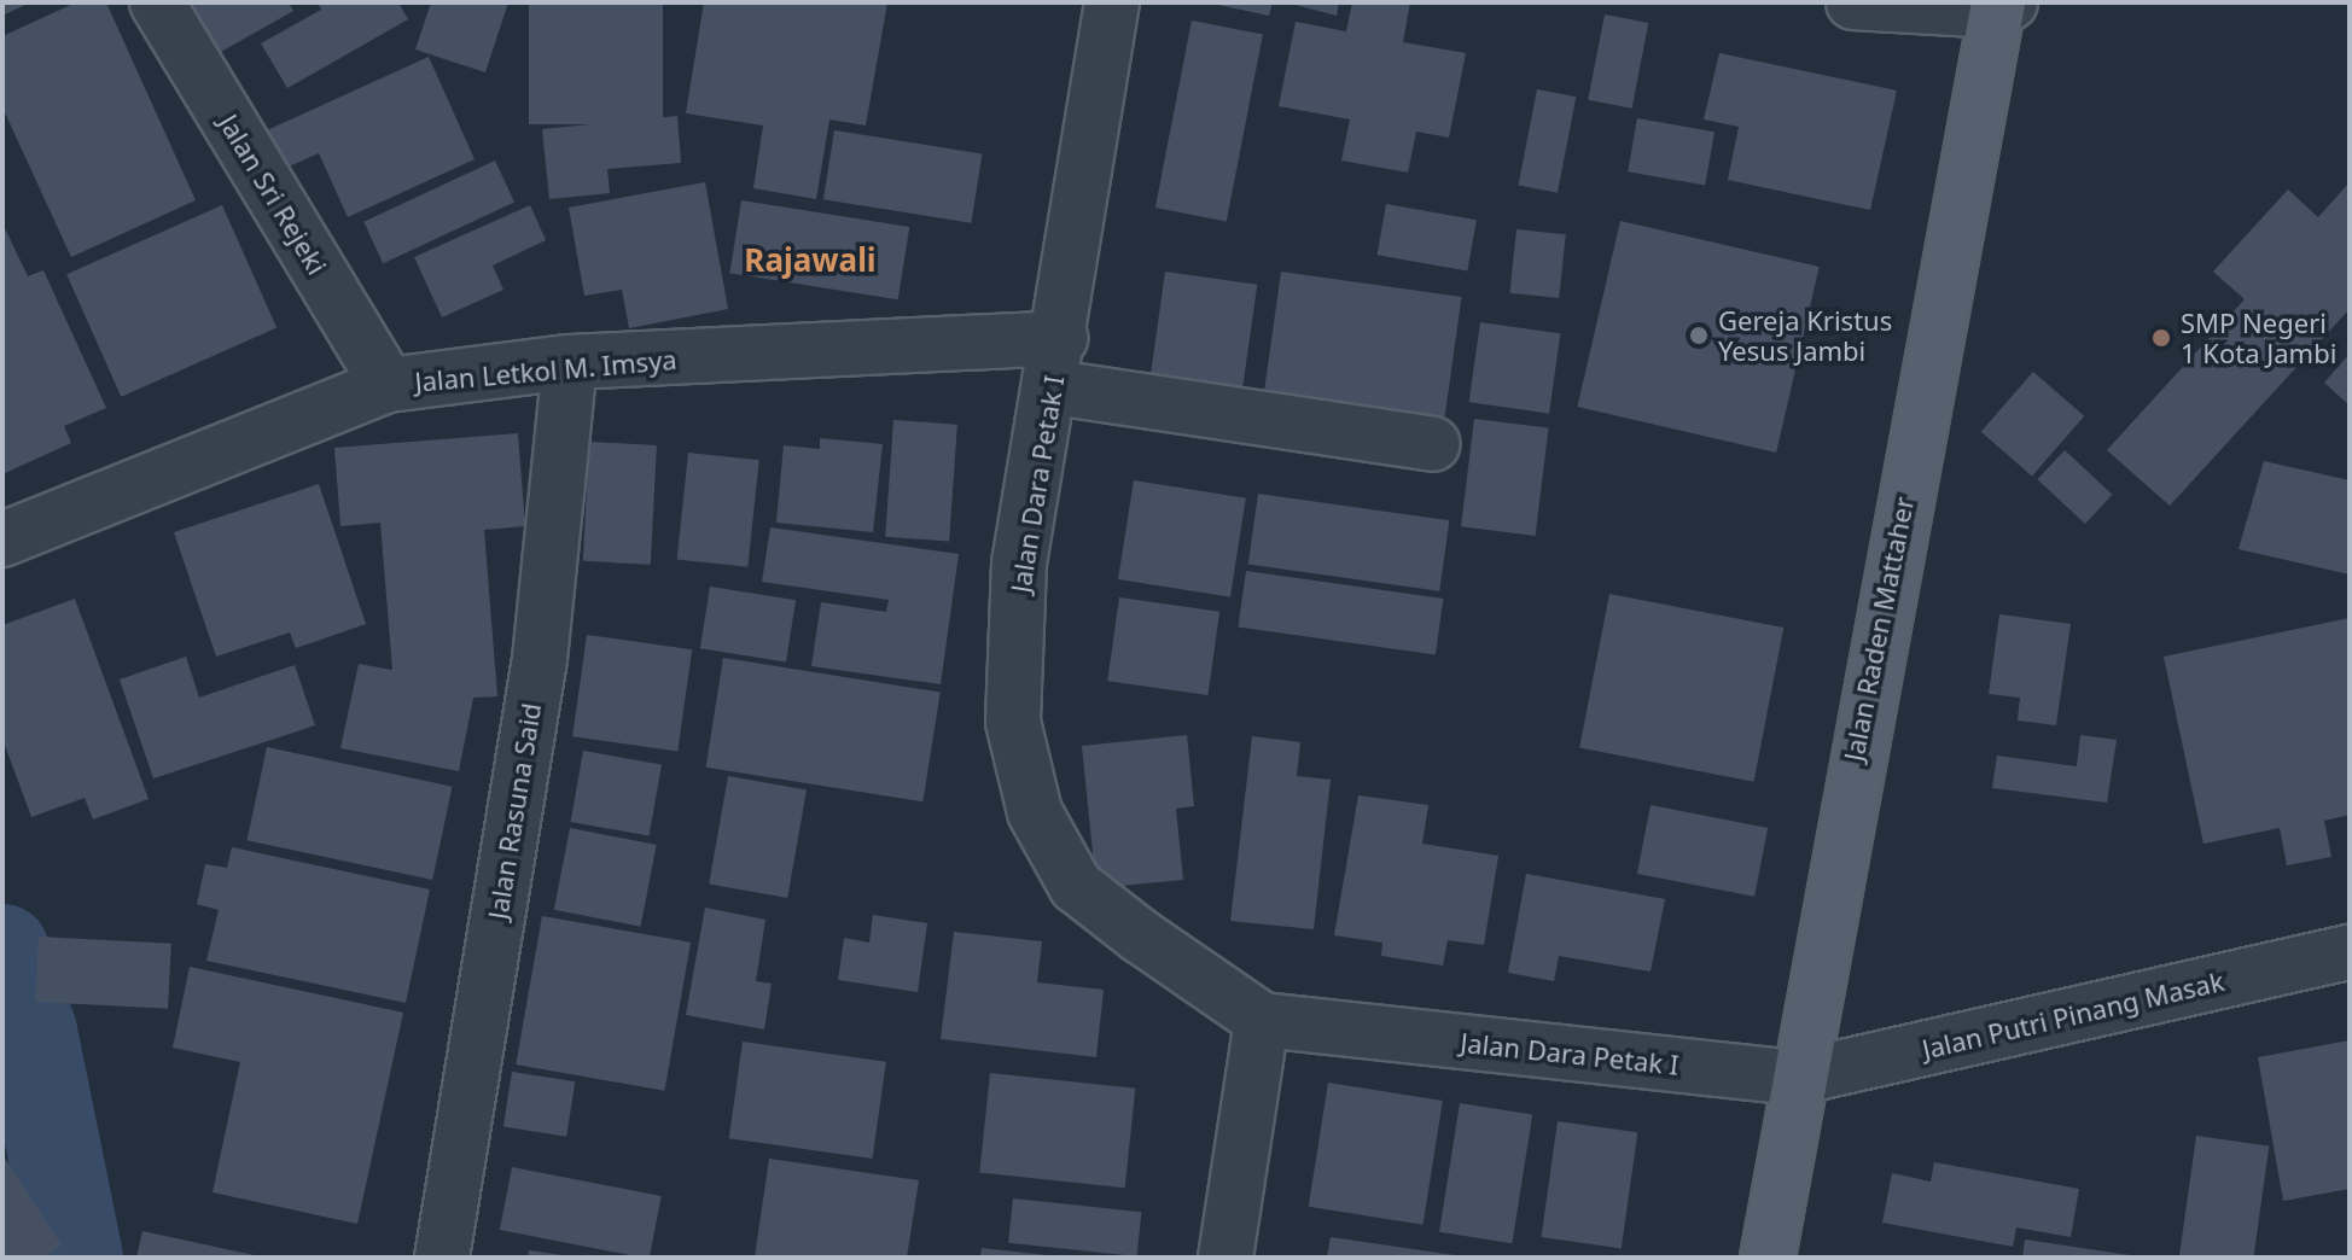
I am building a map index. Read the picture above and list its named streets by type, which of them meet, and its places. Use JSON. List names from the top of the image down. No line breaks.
{"streets":{"main road":["Jalan Raden Mattaher"],"street":["Jalan Sri Rejeki","Jalan Letkol M. Imsya","Jalan Dara Petak I","Jalan Rasuna Said","Jalan Putri Pinang Masak"]},"crossings":[["Jalan Sri Rejeki","Jalan Letkol M. Imsya"],["Jalan Letkol M. Imsya","Jalan Dara Petak I"],["Jalan Letkol M. Imsya","Jalan Rasuna Said"],["Jalan Dara Petak I","Jalan Raden Mattaher"],["Jalan Dara Petak I","Jalan Putri Pinang Masak"],["Jalan Raden Mattaher","Jalan Putri Pinang Masak"]],"districts":["Rajawali"],"places":["Gereja Kristus Yesus Jambi","SMP Negeri 1 Kota Jambi"]}
